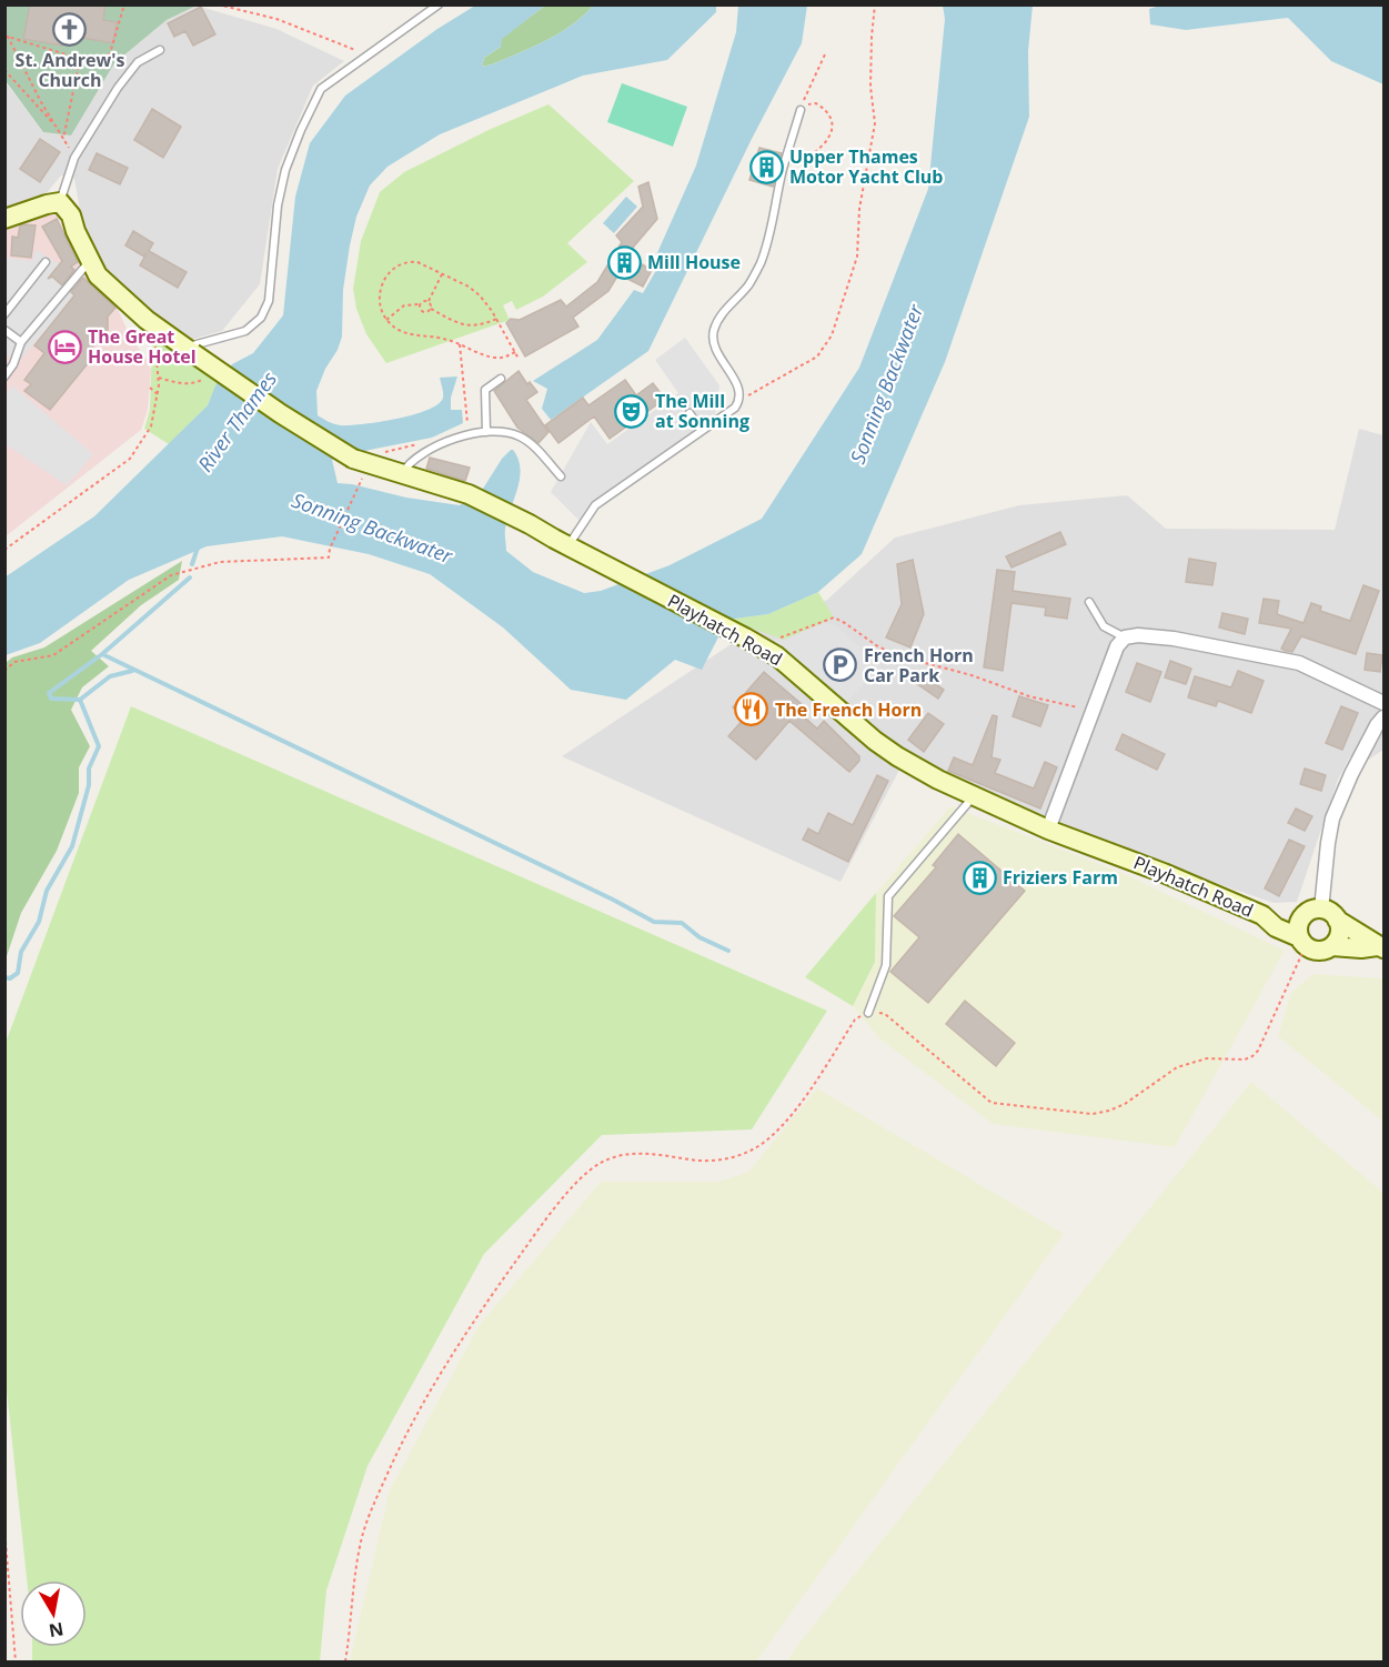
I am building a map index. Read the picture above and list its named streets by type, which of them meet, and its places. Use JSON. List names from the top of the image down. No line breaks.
{"streets":{"main road":["Playhatch Road"]},"water":["Sonning Backwater","River Thames"],"places":{"church":["St. Andrew's Church"],"building":["Upper Thames Motor Yacht Club","Mill House","Friziers Farm"],"hotel":["The Great House Hotel"],"theatre":["The Mill at Sonning"],"parking":["French Horn Car Park"],"restaurant":["The French Horn"]},"north":"bottom"}
